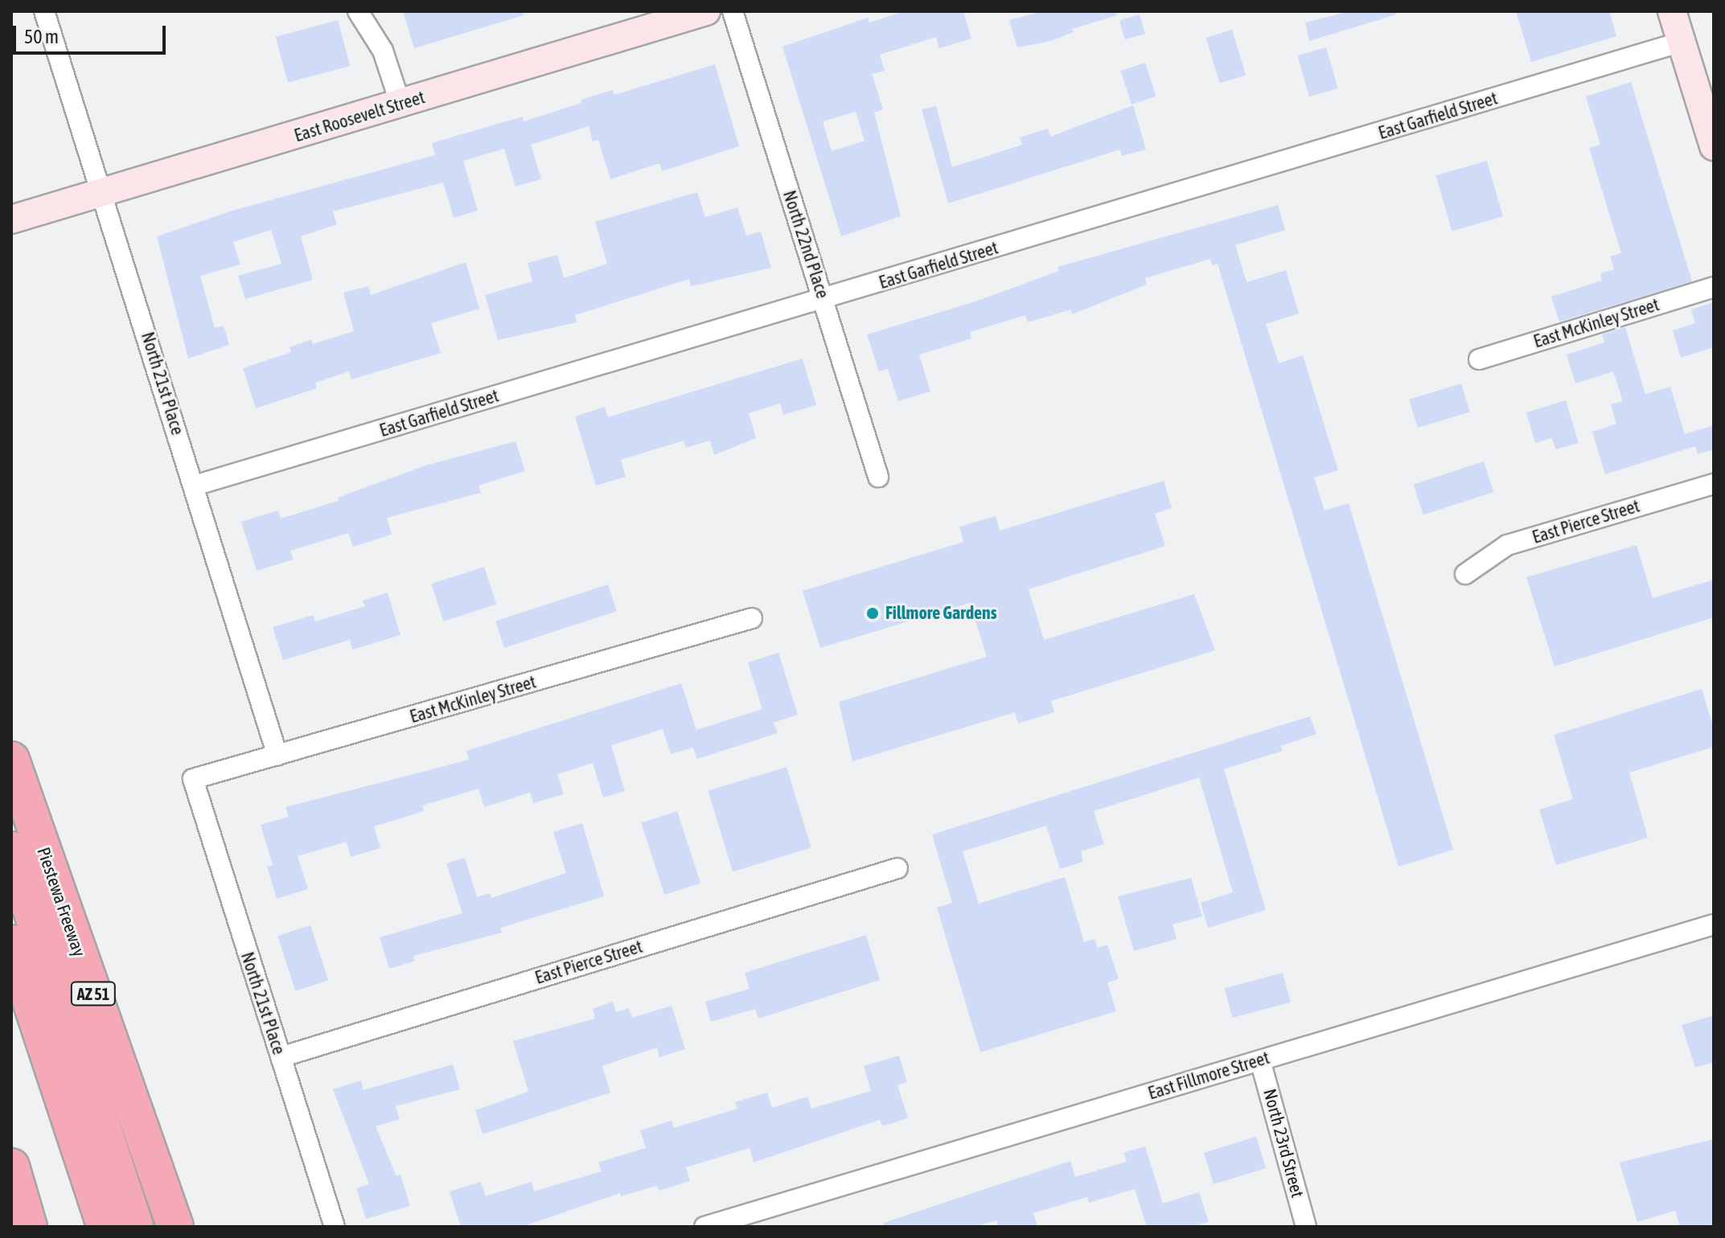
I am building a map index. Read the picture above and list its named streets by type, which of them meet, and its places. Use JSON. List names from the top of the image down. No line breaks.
{"streets":{"highway":["Piestewa Freeway","AZ 51"],"street":["East Garfield Street","East Roosevelt Street","North 22nd Place","East McKinley Street","North 21st Place","East Pierce Street","East Fillmore Street","North 23rd Street"]},"crossings":[["East Garfield Street","North 22nd Place"],["East Garfield Street","North 21st Place"],["East Roosevelt Street","North 21st Place"],["East McKinley Street","North 21st Place"],["North 21st Place","East Pierce Street"],["East Fillmore Street","North 23rd Street"]],"places":["Fillmore Gardens"],"scale_bar":"50 m"}
